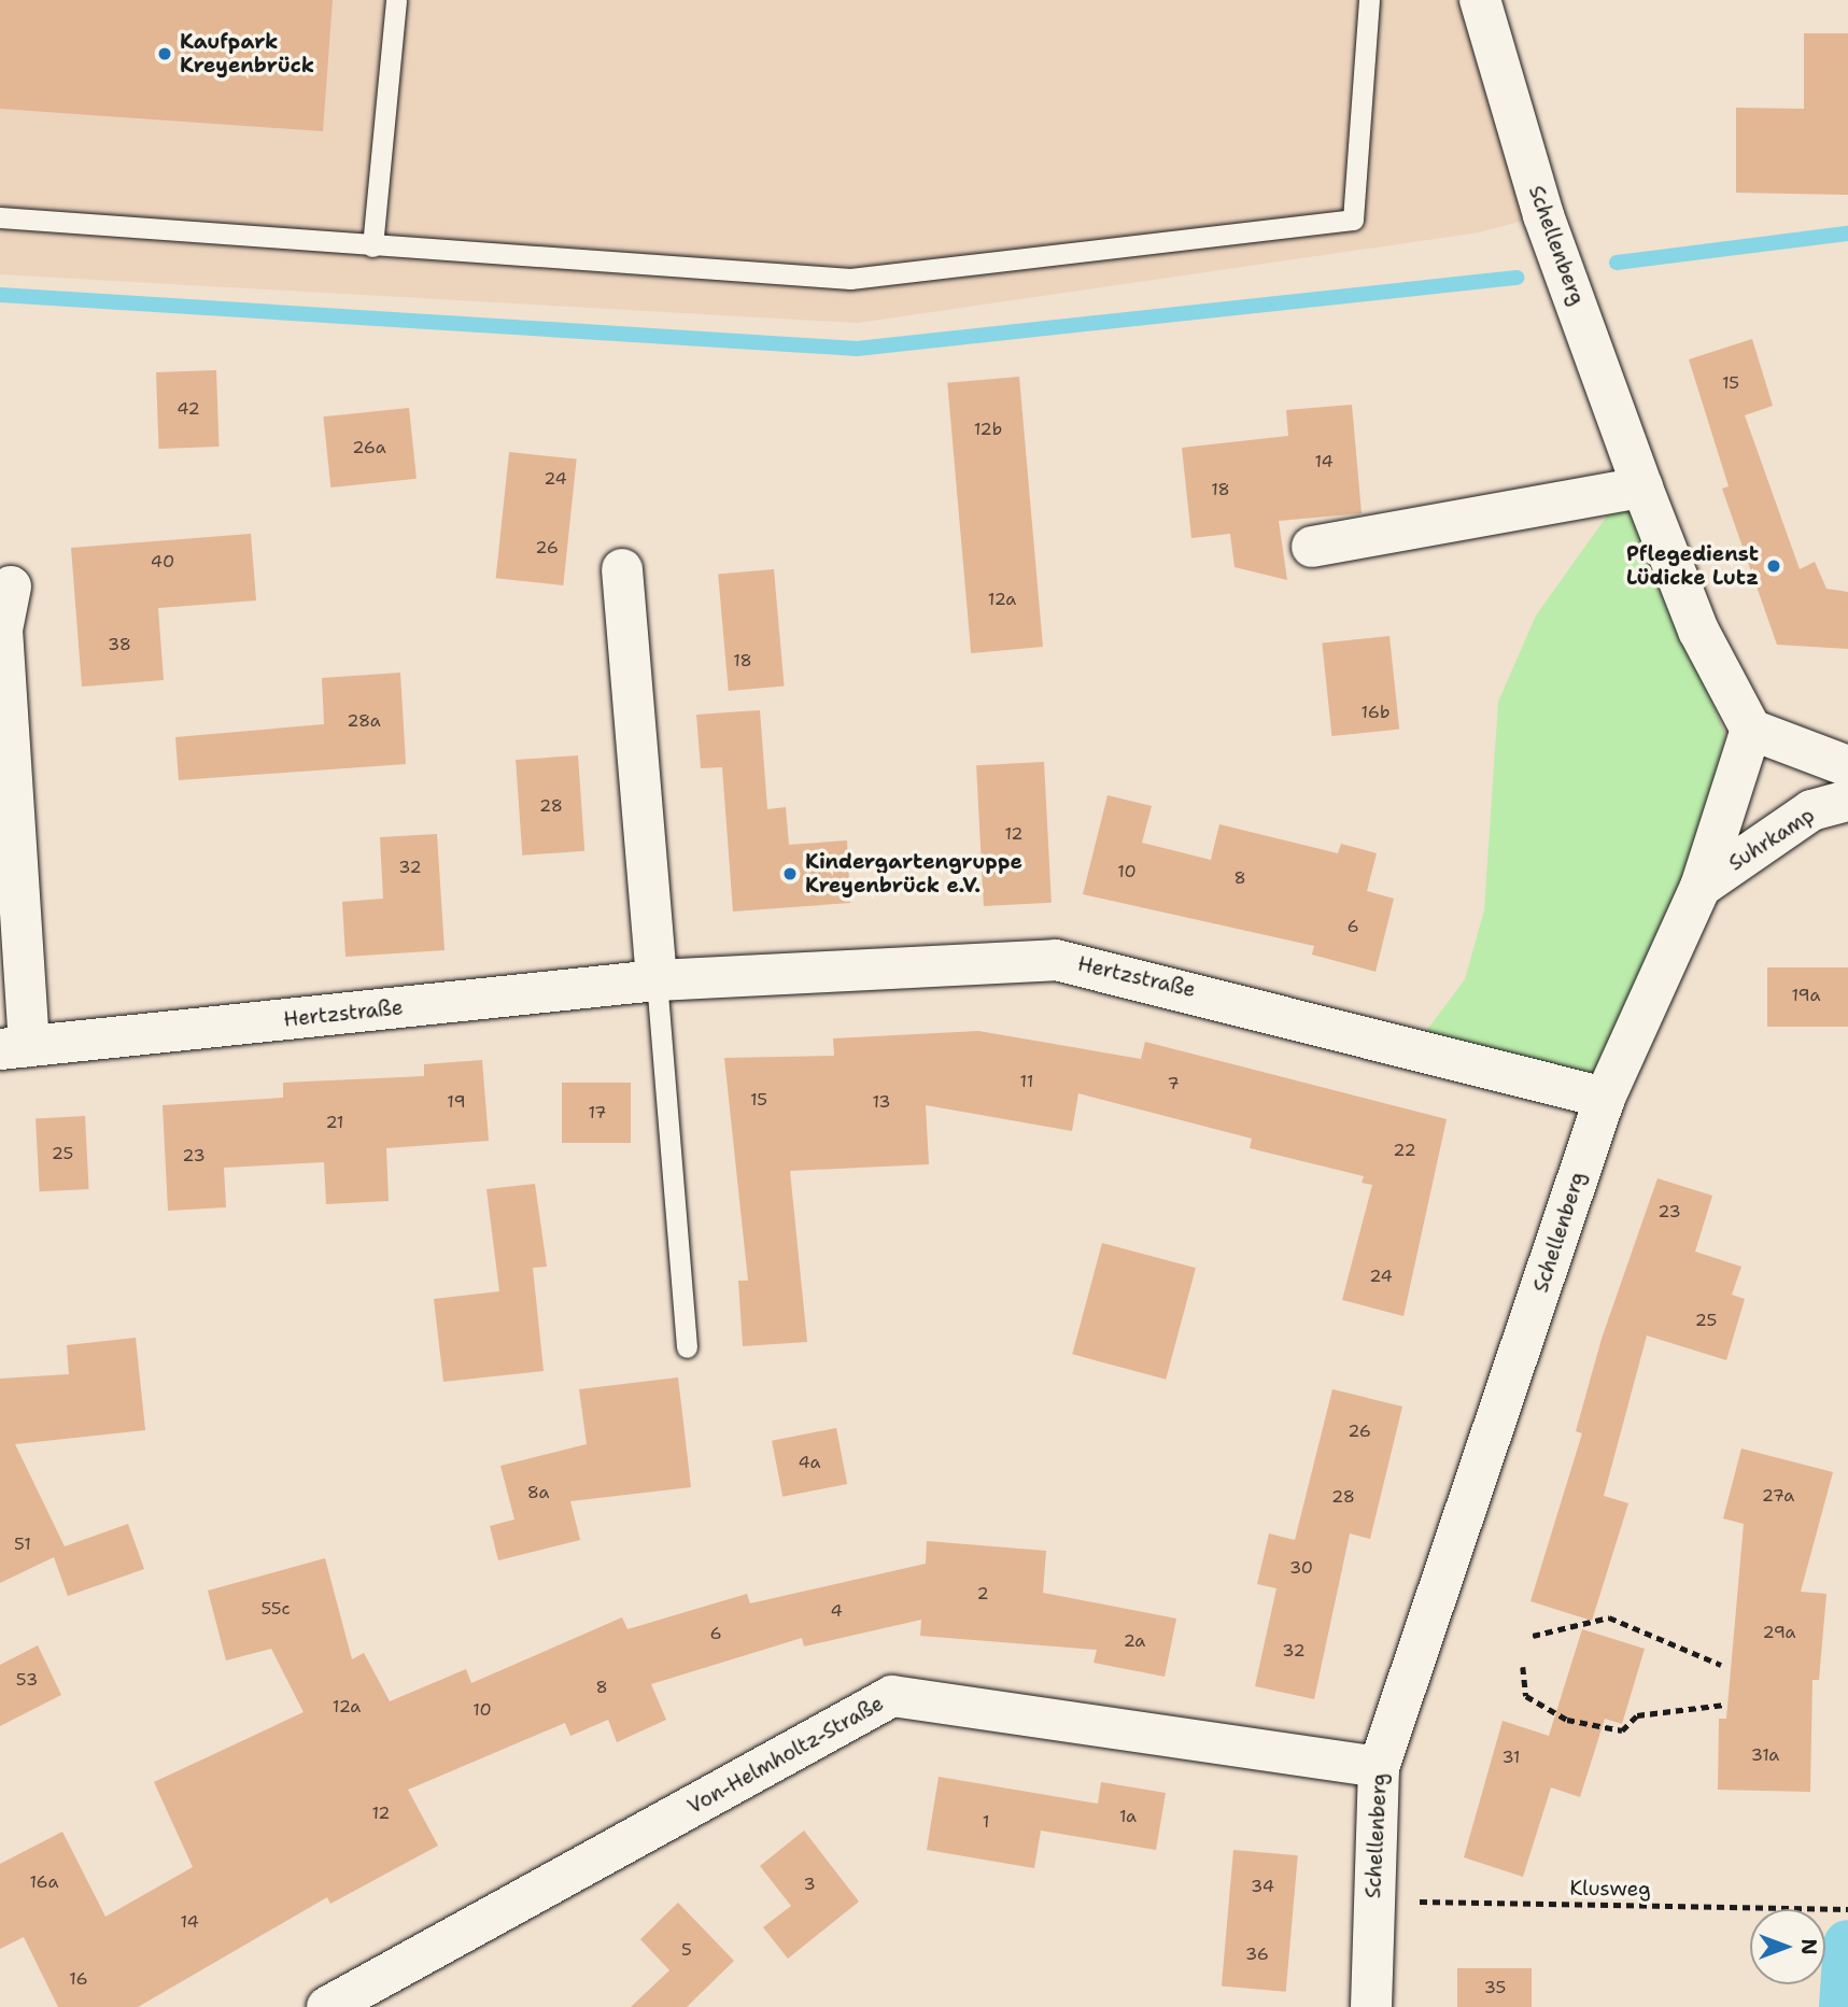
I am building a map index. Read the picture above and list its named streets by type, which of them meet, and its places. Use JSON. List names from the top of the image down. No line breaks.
{"streets":{"street":["Schellenberg","Suhrkamp","Hertzstraße","Von-Helmholtz-Straße"],"path":["Klusweg"]},"crossings":[["Schellenberg","Suhrkamp"],["Schellenberg","Hertzstraße"],["Schellenberg","Von-Helmholtz-Straße"],["Schellenberg","Klusweg"]],"places":["Kaufpark Kreyenbrück","Pflegedienst Lüdicke Lutz","Kindergartengruppe Kreyenbrück e.V."],"house_numbers":["15","42","12b","26a","14","24","18","26","40","12a","38","18","16b","28a","28","12","32","10","8","6","19a","11","7","15","19","13","17","21","22","25","23","23","24","25","26","4a","8a","27a","28","51","30","2","55c","4","29a","6","2a","32","53","8","12a","10","31a","31","12","1a","1","16a","3","34","14","5","36","16","35"],"north":"right"}
